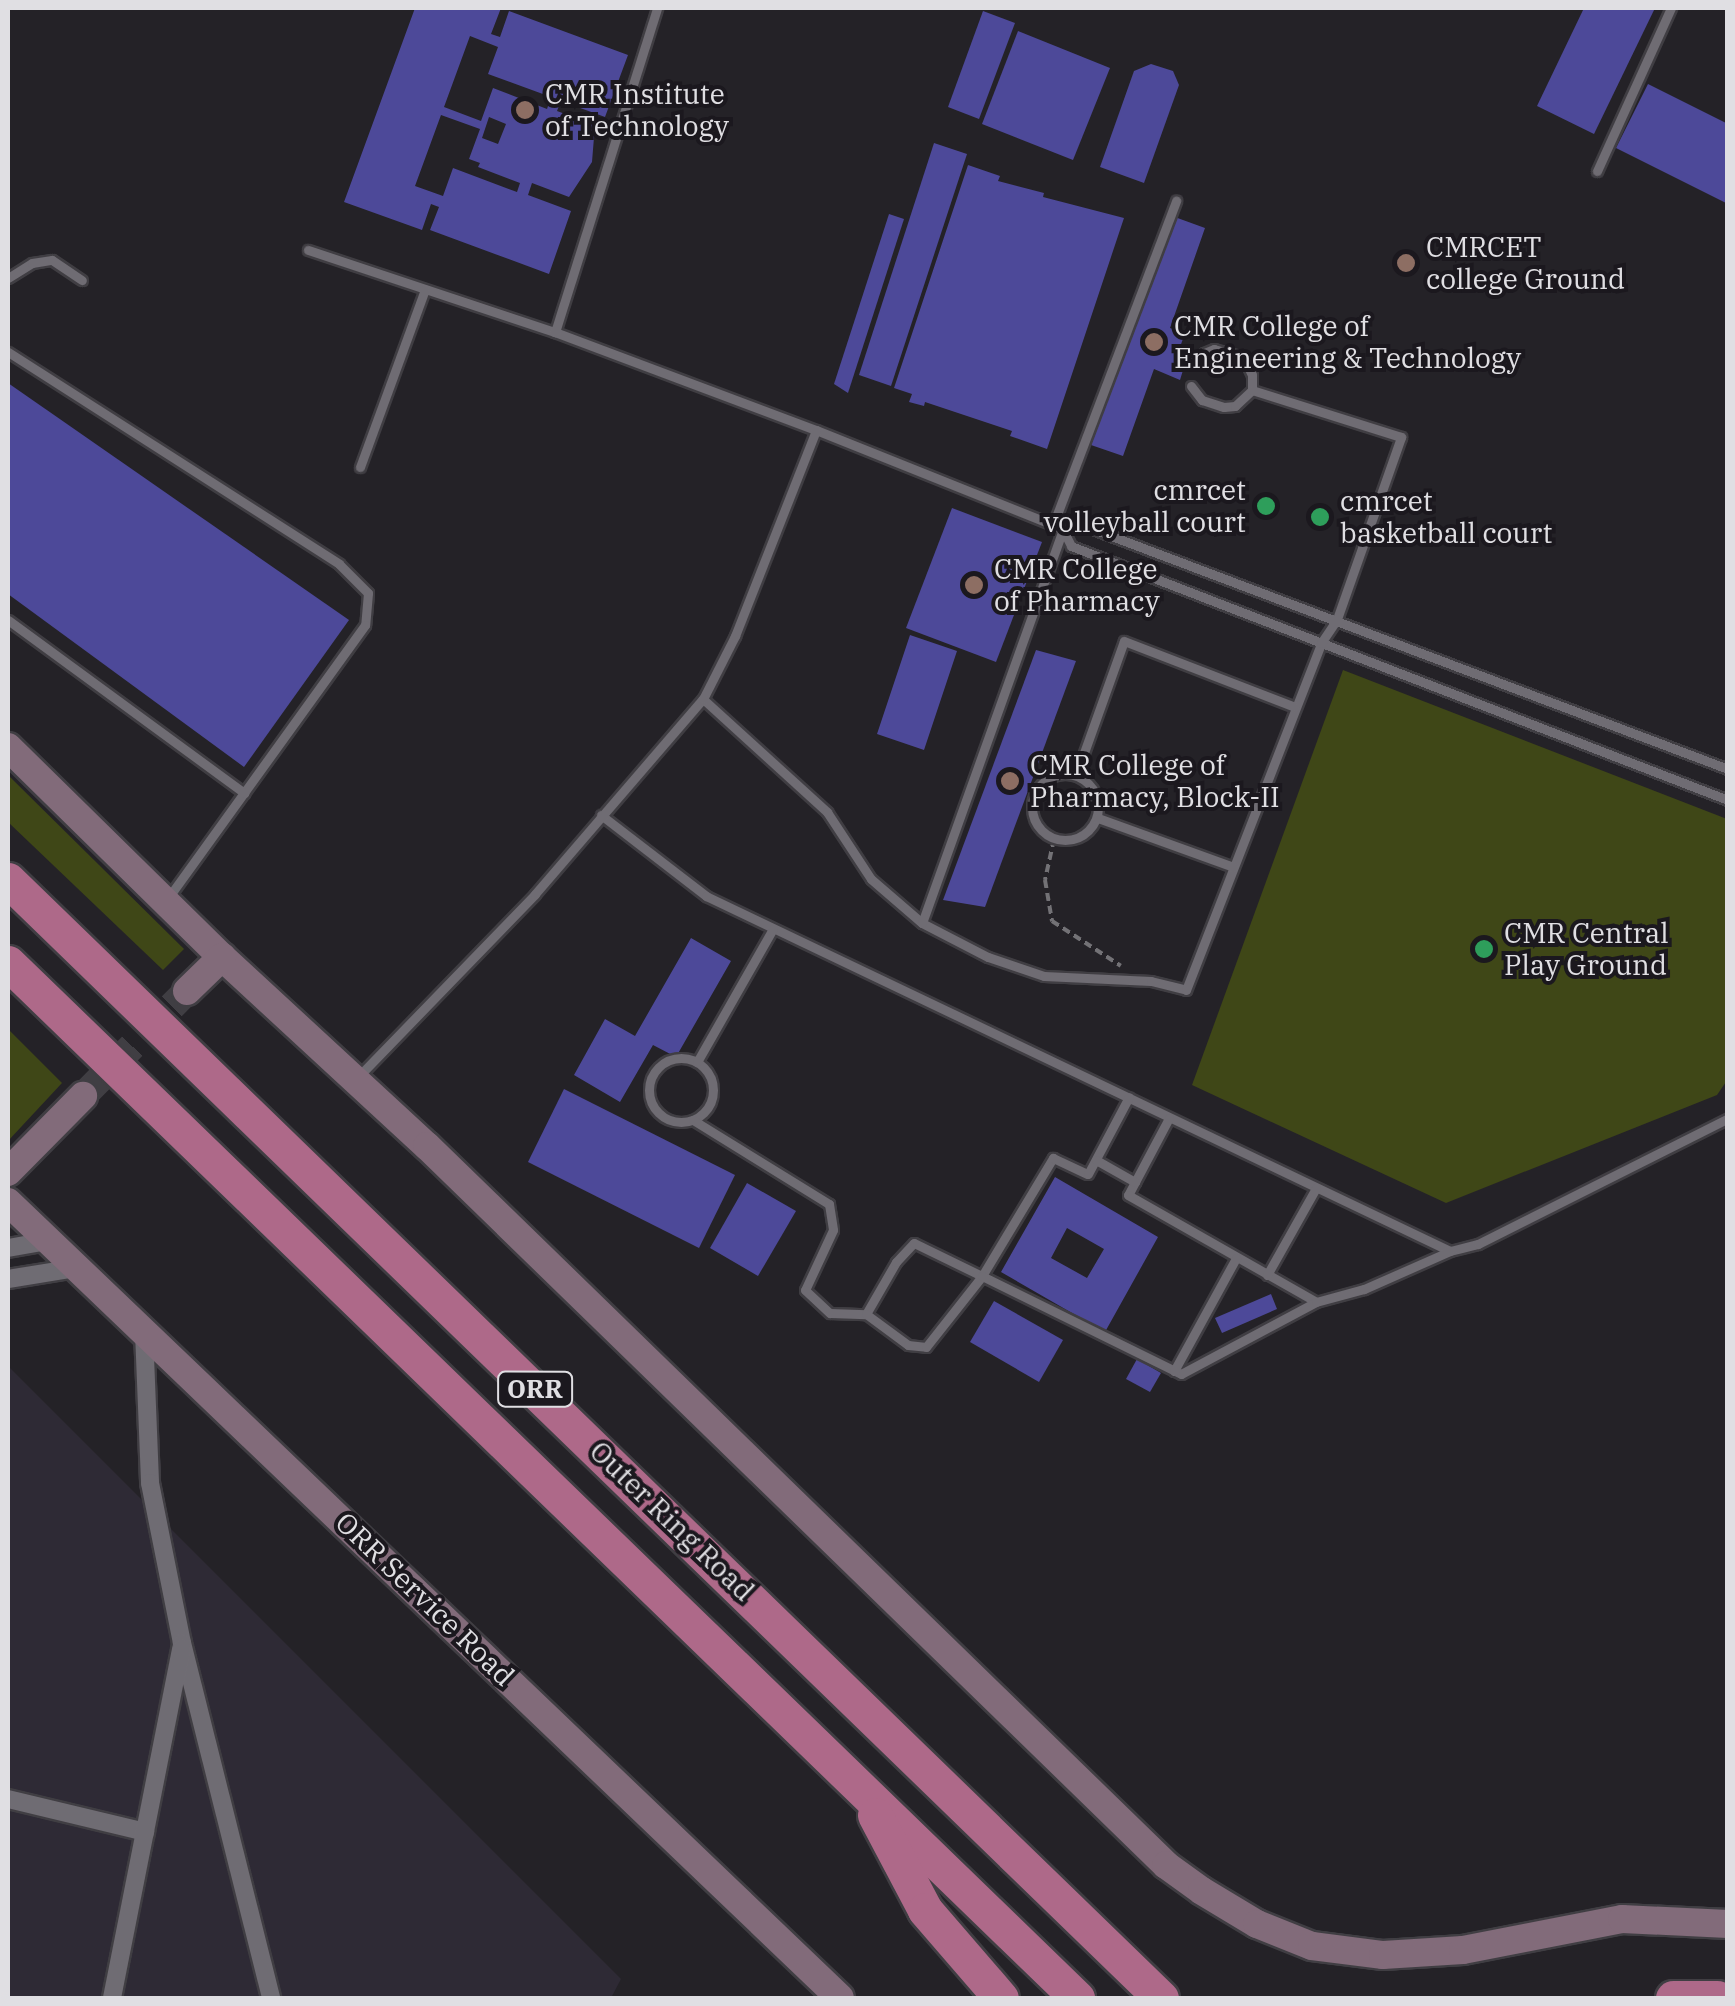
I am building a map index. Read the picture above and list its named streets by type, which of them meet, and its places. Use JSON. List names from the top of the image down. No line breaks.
{"streets":{"highway":["ORR","Outer Ring Road"],"main road":["ORR Service Road"]},"places":["CMR Institute of Technology","CMRCET college Ground","CMR College of Engineering & Technology","cmrcet volleyball court","cmrcet basketball court","CMR College of Pharmacy","CMR College of Pharmacy, Block-II","CMR Central Play Ground"]}
